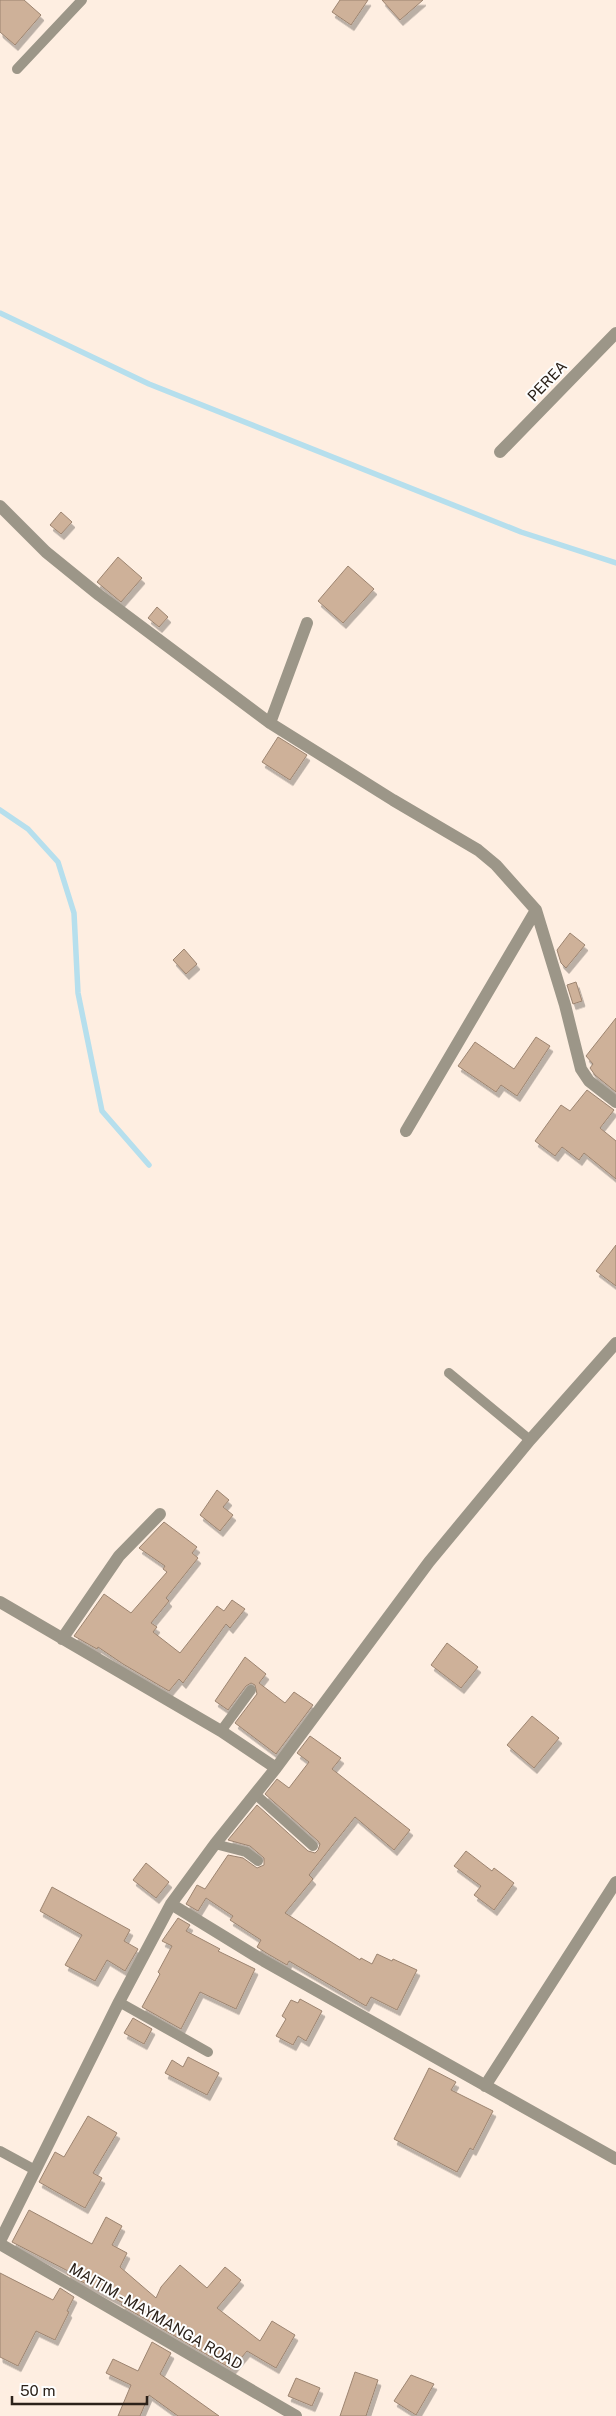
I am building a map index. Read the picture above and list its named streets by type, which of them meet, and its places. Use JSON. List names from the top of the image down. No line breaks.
{"streets":{"street":["PEREA","MAITIM - MAYMANGA ROAD"]},"scale_bar":"50 m"}
